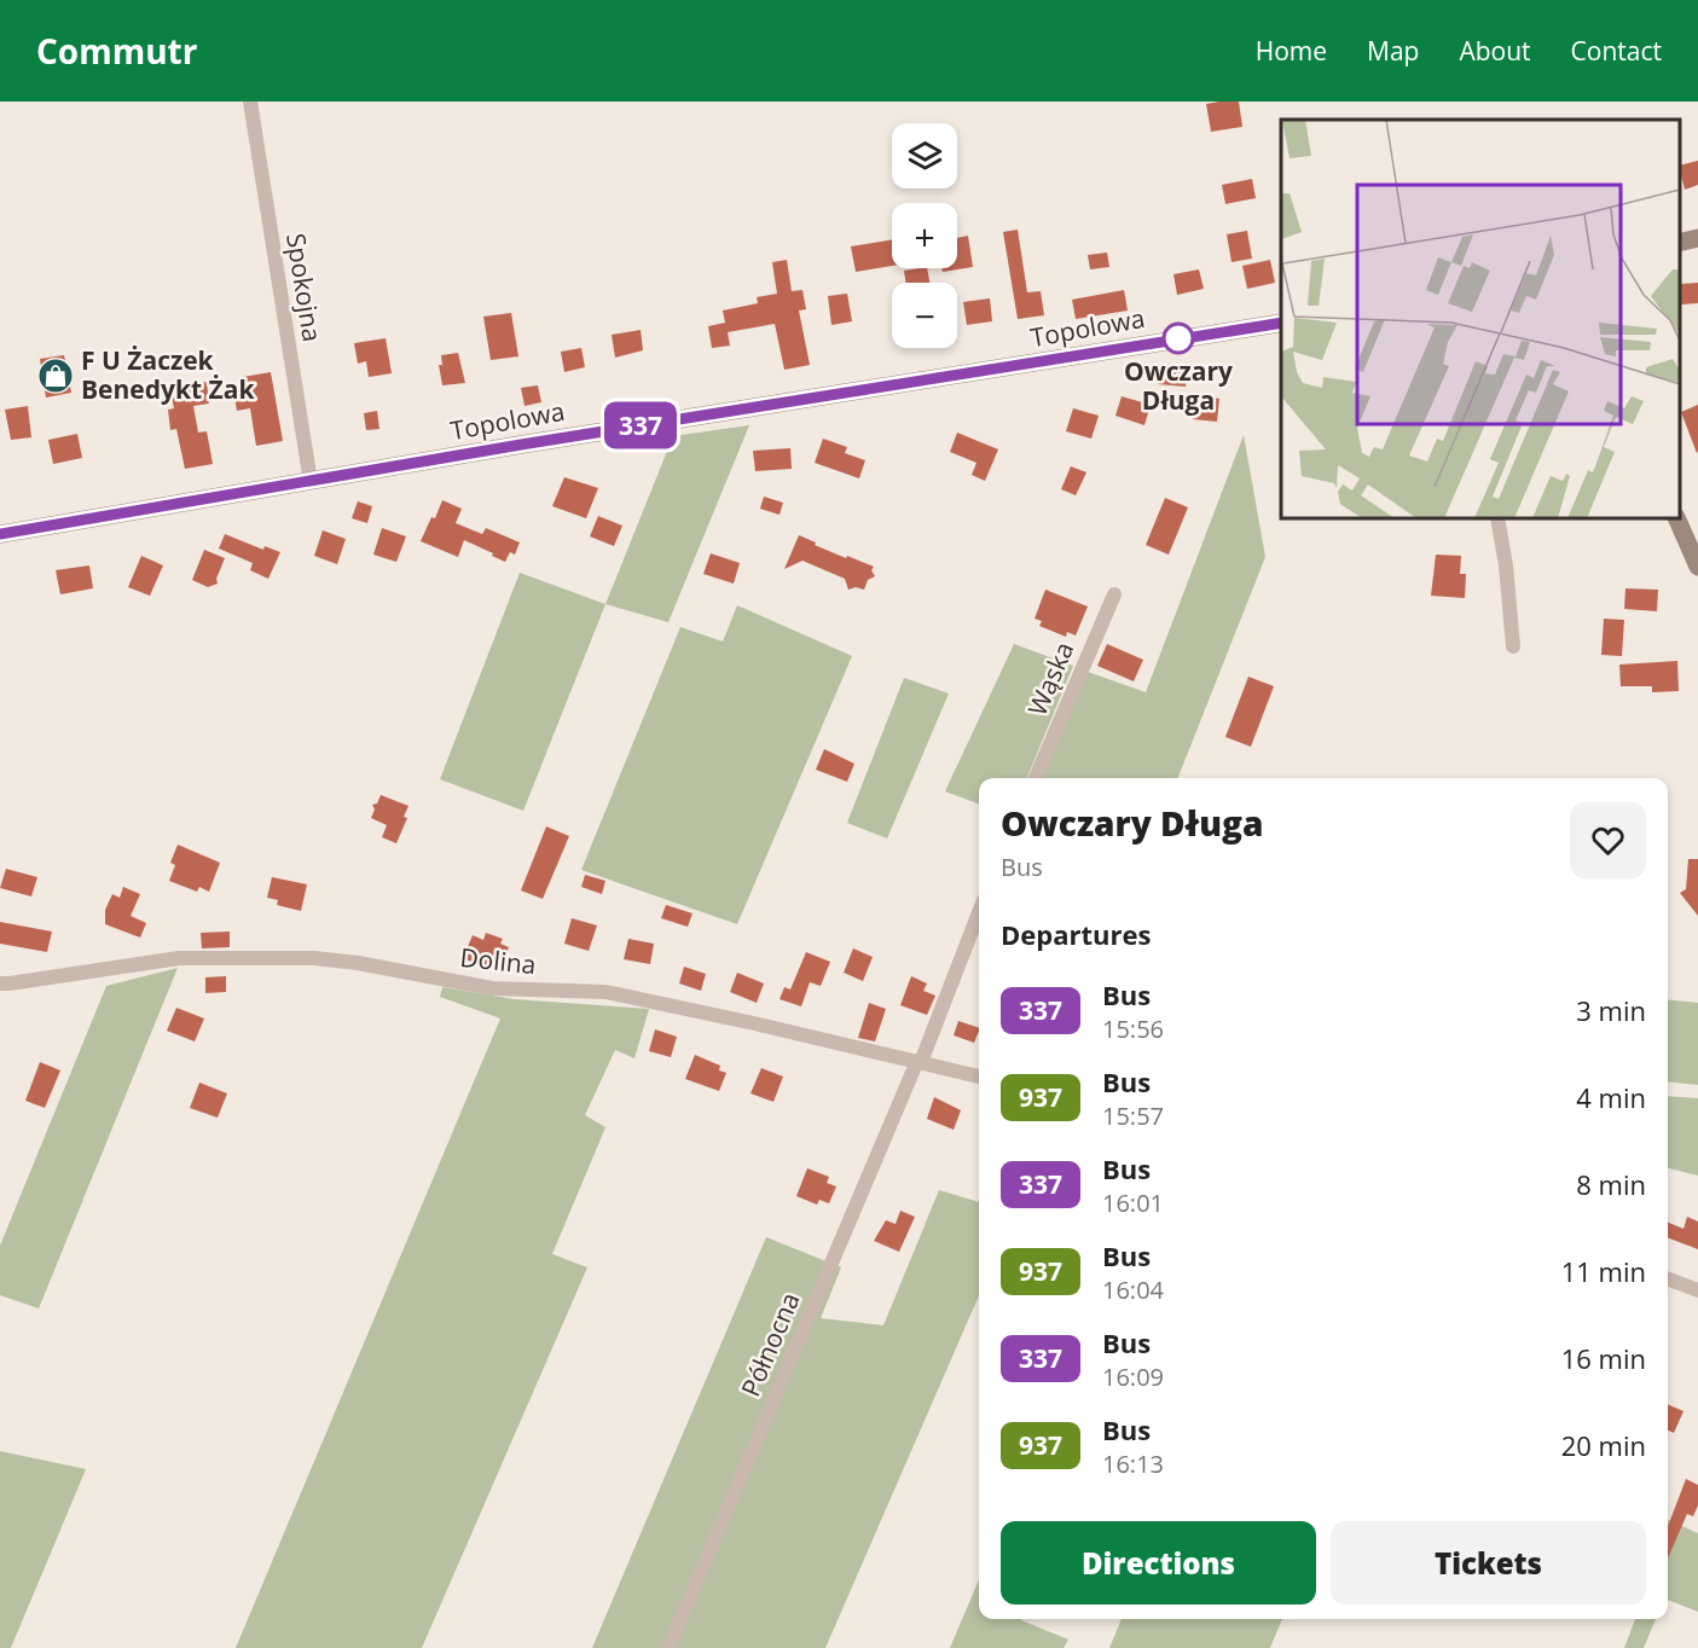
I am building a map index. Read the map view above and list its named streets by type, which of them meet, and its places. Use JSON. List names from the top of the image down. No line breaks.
{"streets":{"street":["Spokojna","Topolowa","Wąska","Dolina","Północna"]},"crossings":[["Spokojna","Topolowa"],["Dolina","Północna"]],"places":{"other":["Owczary Długa"],"shop":["F U Żaczek Benedykt Żak"]},"lines":["bus line 337"],"page":{"header":"Commutr","nav":["Home","Map","About","Contact"],"on_map":"337","map_buttons":["+","−"],"heading":[["Owczary Długa","Bus"],"Departures"],"list":[{"mark":"337","name":"Bus","note":"15:56","value":"3 min"},{"mark":"937","name":"Bus","note":"15:57","value":"4 min"},{"mark":"337","name":"Bus","note":"16:01","value":"8 min"},{"mark":"937","name":"Bus","note":"16:04","value":"11 min"},{"mark":"337","name":"Bus","note":"16:09","value":"16 min"},{"mark":"937","name":"Bus","note":"16:13","value":"20 min"}],"buttons":["Directions","Tickets"]}}
